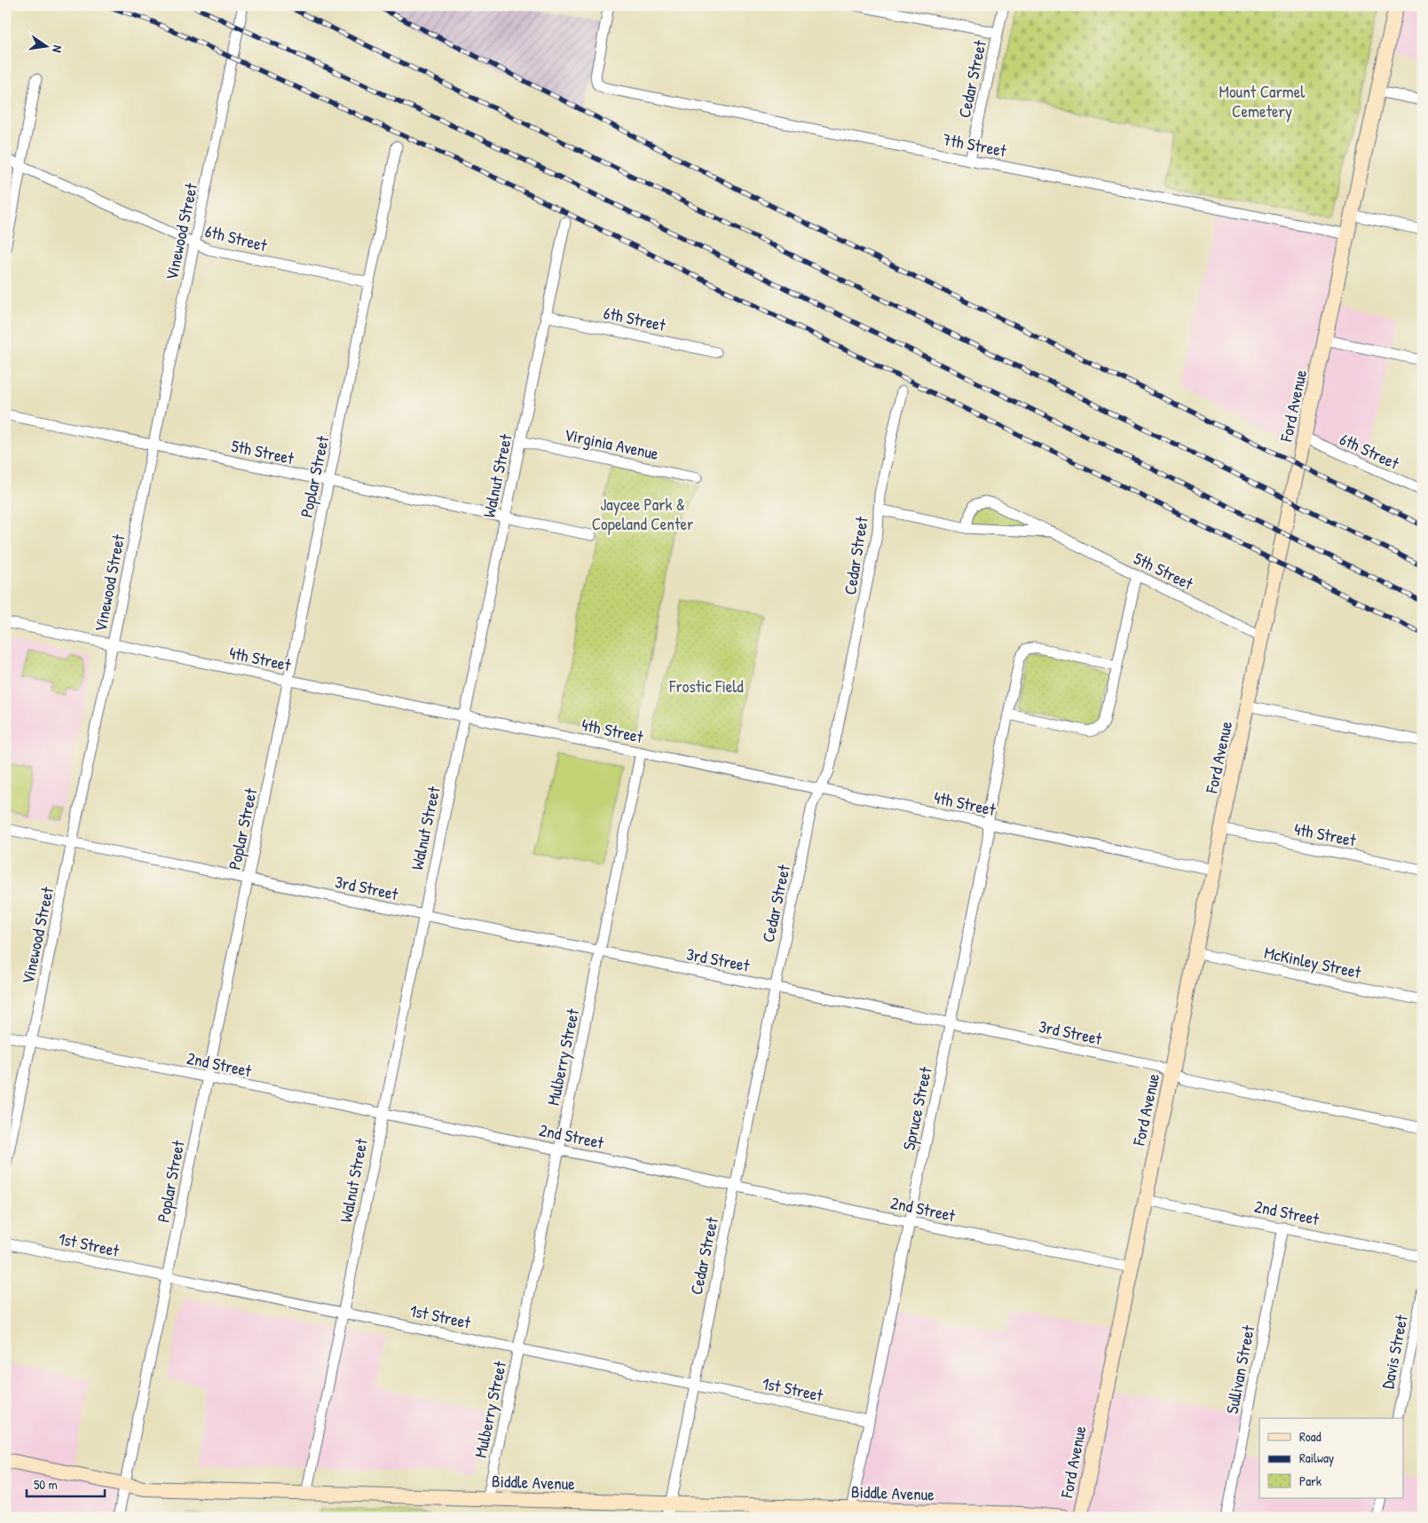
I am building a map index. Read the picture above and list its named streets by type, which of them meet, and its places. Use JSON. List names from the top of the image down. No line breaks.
{"streets":{"main road":["Ford Avenue","Biddle Avenue"],"street":["Cedar Street","7th Street","Vinewood Street","6th Street","Virginia Avenue","5th Street","Walnut Street","Poplar Street","4th Street","3rd Street","McKinley Street","Mulberry Street","2nd Street","Spruce Street","1st Street","Davis Street","Sullivan Street"]},"crossings":[["Cedar Street","7th Street"],["Cedar Street","5th Street"],["Cedar Street","4th Street"],["Cedar Street","3rd Street"],["Cedar Street","2nd Street"],["Cedar Street","1st Street"],["Cedar Street","Biddle Avenue"],["7th Street","Ford Avenue"],["Vinewood Street","6th Street"],["Vinewood Street","5th Street"],["Vinewood Street","4th Street"],["Vinewood Street","3rd Street"],["Vinewood Street","2nd Street"],["6th Street","Ford Avenue"],["6th Street","Walnut Street"],["6th Street","Poplar Street"],["Ford Avenue","5th Street"],["Ford Avenue","4th Street"],["Ford Avenue","3rd Street"],["Ford Avenue","McKinley Street"],["Ford Avenue","2nd Street"],["Virginia Avenue","Walnut Street"],["5th Street","Walnut Street"],["5th Street","Poplar Street"],["Walnut Street","4th Street"],["Walnut Street","3rd Street"],["Walnut Street","2nd Street"],["Walnut Street","1st Street"],["Walnut Street","Biddle Avenue"],["Poplar Street","4th Street"],["Poplar Street","3rd Street"],["Poplar Street","2nd Street"],["Poplar Street","1st Street"],["Poplar Street","Biddle Avenue"],["4th Street","Mulberry Street"],["4th Street","Spruce Street"],["3rd Street","Mulberry Street"],["3rd Street","Spruce Street"],["Mulberry Street","2nd Street"],["Mulberry Street","1st Street"],["Mulberry Street","Biddle Avenue"],["2nd Street","Spruce Street"],["2nd Street","Sullivan Street"],["Spruce Street","1st Street"],["Spruce Street","Biddle Avenue"]],"parks":["Mount Carmel Cemetery","Jaycee Park & Copeland Center","Frostic Field"],"legend":["Road","Railway","Park"],"scale_bar":"50 m","north":"right"}
